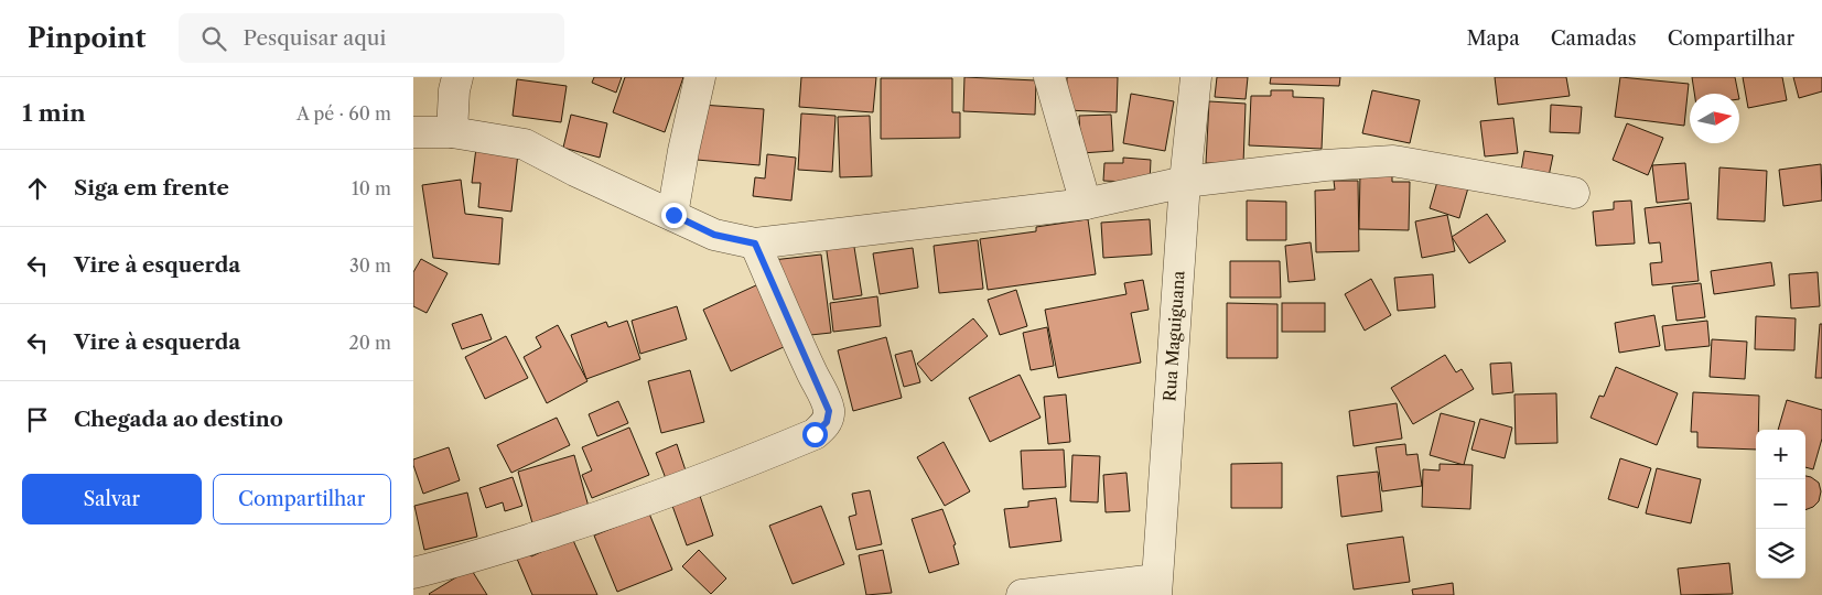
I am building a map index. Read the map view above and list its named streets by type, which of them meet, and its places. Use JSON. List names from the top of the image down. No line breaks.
{"streets":{"street":["Rua Maguiguana"]},"north":"right","page":{"header":"Pinpoint","search":"Pesquisar aqui","nav":["Mapa","Camadas","Compartilhar"],"heading":["1 min","A pé · 60 m"],"list":[["Siga em frente","10 m"],["Vire à esquerda","30 m"],["Vire à esquerda","20 m"],"Chegada ao destino"],"map_buttons":["+","−"],"buttons":["Salvar","Compartilhar"]}}
